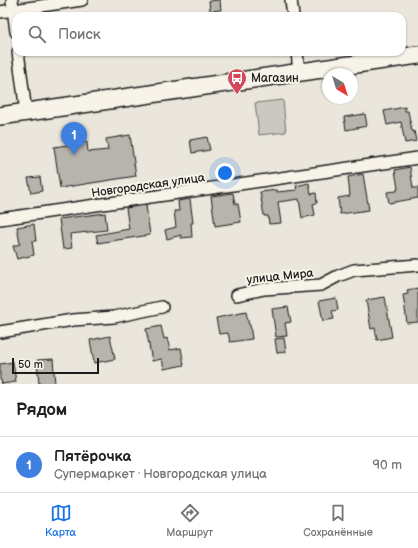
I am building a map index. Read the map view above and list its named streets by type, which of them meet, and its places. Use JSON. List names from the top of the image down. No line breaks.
{"streets":{"street":["Новгородская улица","улица Мира"]},"places":{"bus stop":["Магазин"]},"scale_bar":"50 m","north":"bottom right","page":{"search":"Поиск","pins":"1","scale":"50 m","heading":"Рядом","list":[{"mark":"1","name":"Пятёрочка","note":"Супермаркет · Новгородская улица","value":"90 m"}],"nav":["Карта","Маршрут","Сохранённые"]}}
